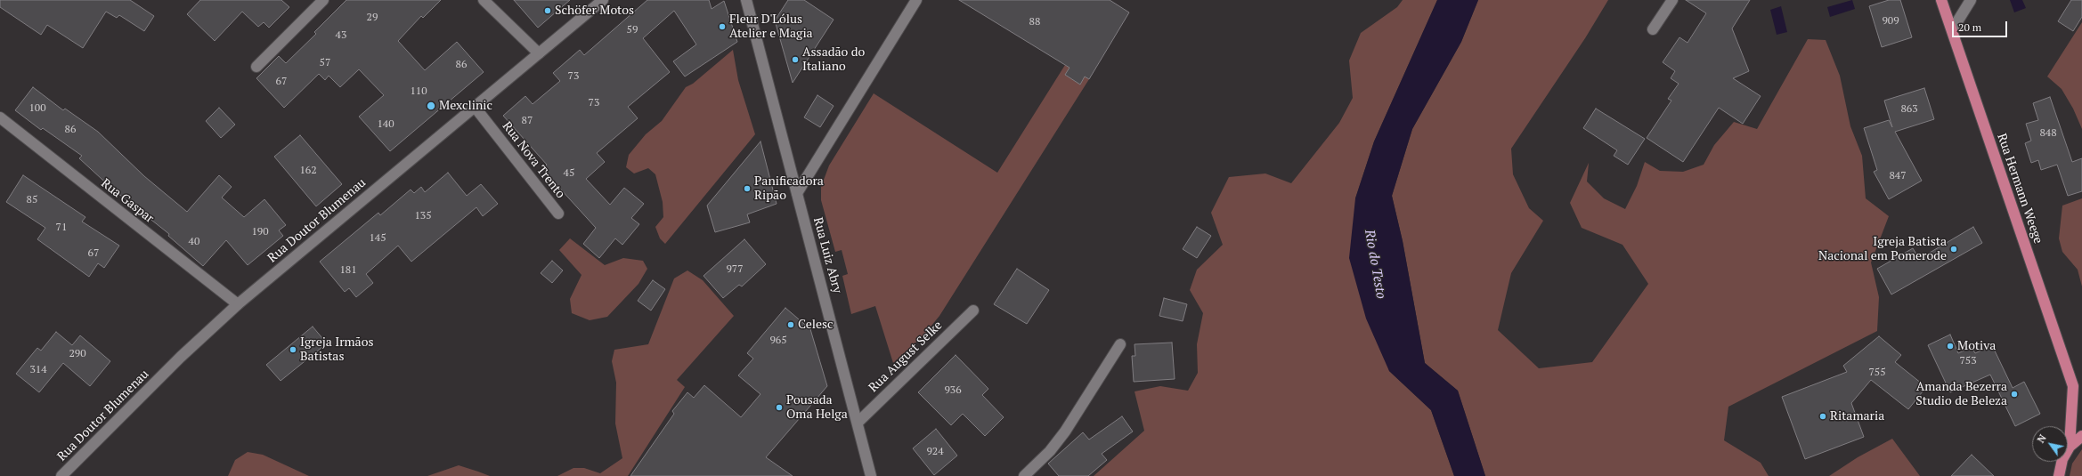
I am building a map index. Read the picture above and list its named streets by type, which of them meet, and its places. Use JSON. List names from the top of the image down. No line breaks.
{"streets":{"main road":["Rua Hermann Weege"],"street":["Rua Nova Trento","Rua Gaspar","Rua Doutor Blumenau","Rua Luiz Abry","Rua August Selke"]},"crossings":[["Rua Nova Trento","Rua Doutor Blumenau"],["Rua Gaspar","Rua Doutor Blumenau"],["Rua Luiz Abry","Rua August Selke"]],"water":["Rio do Testo"],"places":["Schöfer Motos","Fleur D'Lólus Atelier e Magia","Assadão do Italiano","Mexclinic","Panificadora Ripão","Igreja Batista Nacional em Pomerode","Celesc","Motiva","Igreja Irmãos Batistas","Amanda Bezerra Studio de Beleza","Pousada Oma Helga","Ritamaria"],"house_numbers":["29","909","88","59","43","57","86","73","67","110","73","100","863","87","140","86","848","162","45","847","85","135","71","190","145","40","67","977","181","965","290","753","314","755","936","924"],"scale_bar":"20 m","north":"top left"}
